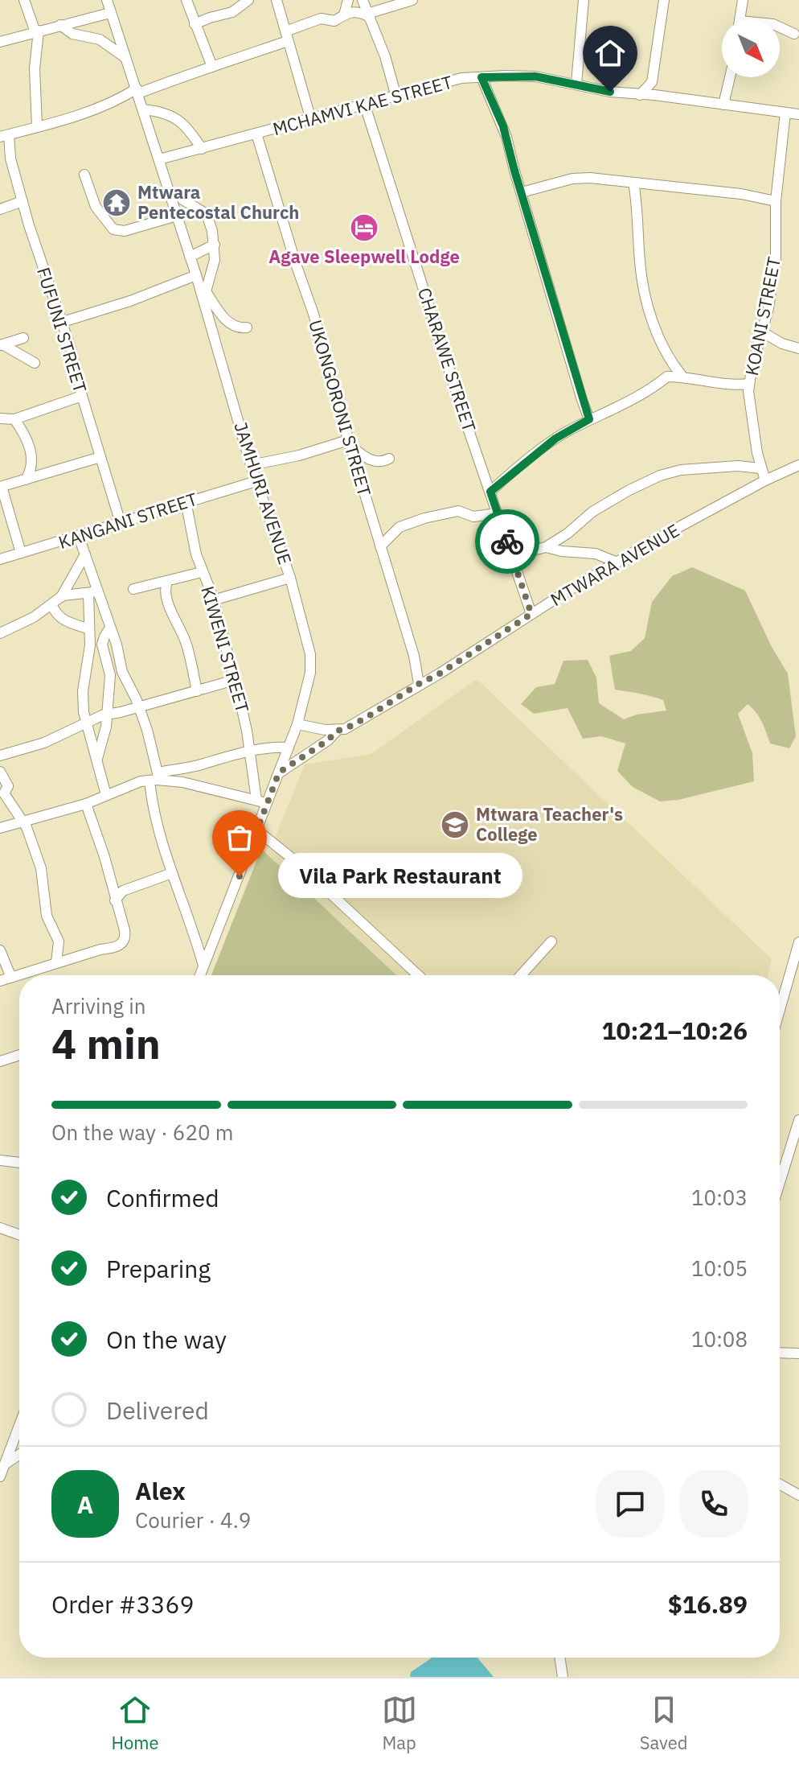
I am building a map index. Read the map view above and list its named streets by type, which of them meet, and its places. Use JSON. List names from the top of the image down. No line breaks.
{"streets":{"street":["MCHAMVI KAE STREET","KOANI STREET","FUFUNI STREET","CHARAWE STREET","UKONGORONI STREET","JAMHURI AVENUE","KANGANI STREET","MTWARA AVENUE","KIWENI STREET"]},"crossings":[["MCHAMVI KAE STREET","KOANI STREET"],["MCHAMVI KAE STREET","CHARAWE STREET"],["MCHAMVI KAE STREET","UKONGORONI STREET"],["MCHAMVI KAE STREET","JAMHURI AVENUE"],["KOANI STREET","MTWARA AVENUE"],["FUFUNI STREET","KANGANI STREET"],["CHARAWE STREET","MTWARA AVENUE"],["UKONGORONI STREET","MTWARA AVENUE"],["JAMHURI AVENUE","KANGANI STREET"],["JAMHURI AVENUE","MTWARA AVENUE"],["KANGANI STREET","KIWENI STREET"]],"places":{"temple":["Mtwara Pentecostal Church"],"hotel":["Agave Sleepwell Lodge"],"school or university":["Mtwara Teacher's College"],"other":["Vila Park Restaurant"]},"north":"bottom right","page":{"bubble":"Vila Park Restaurant","heading":["4 min","Arriving in","10:21–10:26"],"panel":["Alex","Courier · 4.9","Order #3369","$16.89"],"bar":"On the way · 620 m","list":[["Confirmed","10:03"],["Preparing","10:05"],["On the way","10:08"],"Delivered"],"round":"A","tabs":["Home","Map","Saved"]}}
